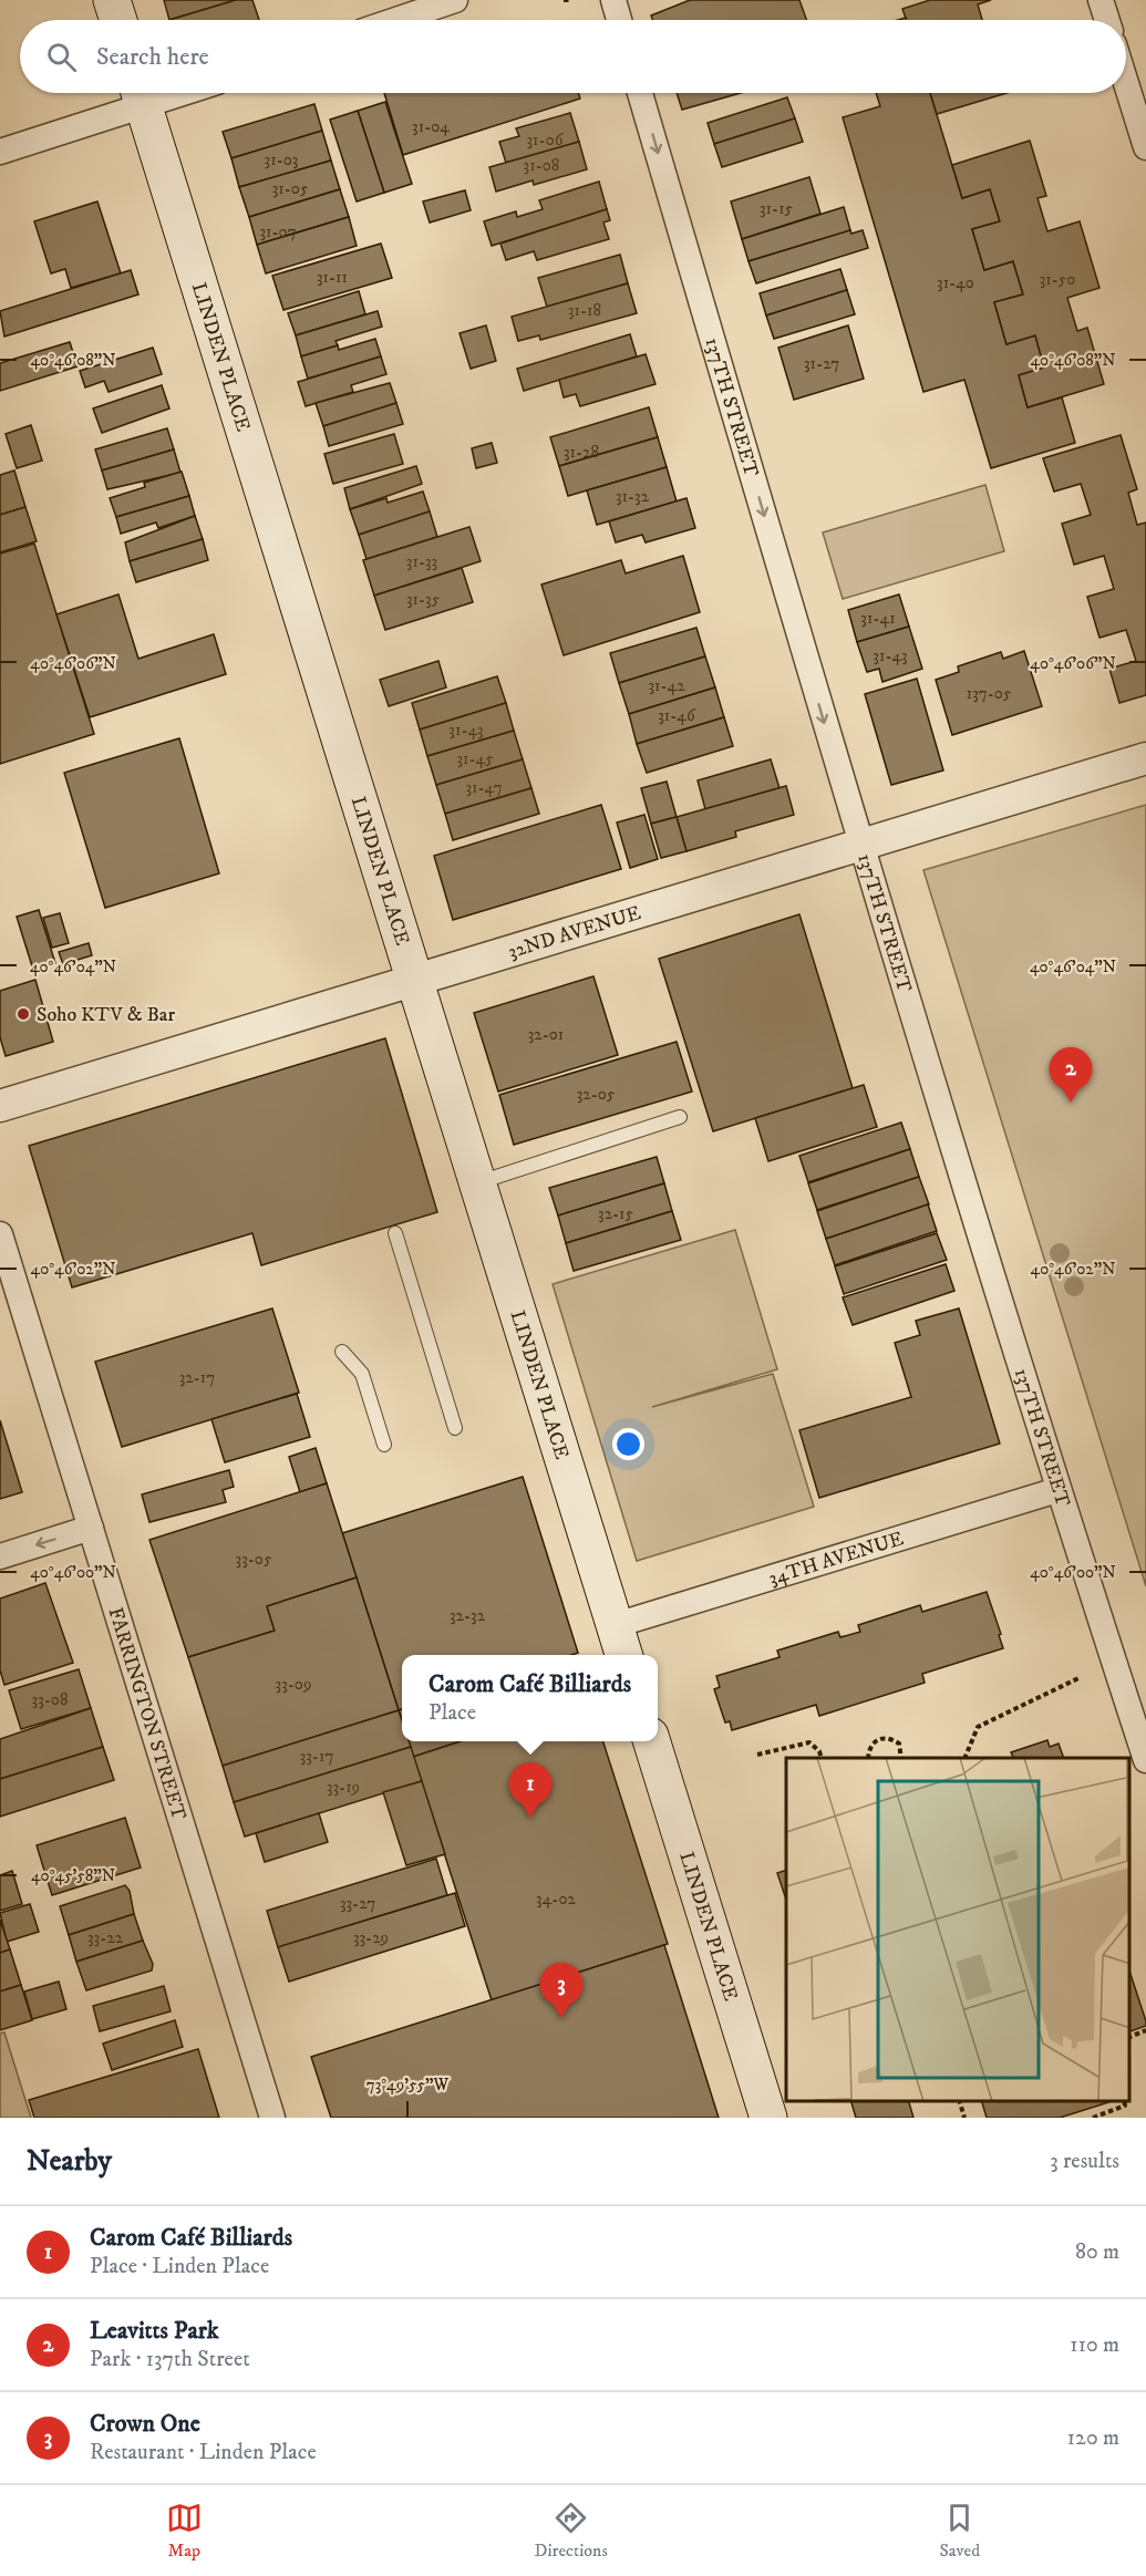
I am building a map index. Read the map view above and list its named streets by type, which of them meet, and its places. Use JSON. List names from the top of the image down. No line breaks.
{"streets":{"main road":["LINDEN PLACE"],"street":["137TH STREET","32ND AVENUE","34TH AVENUE","FARRINGTON STREET"]},"crossings":[["LINDEN PLACE","32ND AVENUE"],["LINDEN PLACE","34TH AVENUE"],["137TH STREET","32ND AVENUE"],["137TH STREET","34TH AVENUE"]],"one_way":["137TH STREET"],"places":["Soho KTV & Bar"],"house_numbers":["31-04","31-06","31-03","31-08","31-05","31-15","31-07","31-11","31-50","31-40","31-18","31-27","31-28","31-32","31-33","31-35","31-41","31-43","31-42","137-05","31-46","31-43","31-45","31-47","32-01","32-05","32-15","32-17","33-05","32-32","33-09","33-08","33-17","33-19","34-02","33-27","33-22","33-29"],"page":{"search":"Search here","pins":["2","1","3"],"popup":["Carom Café Billiards","Place"],"heading":["Nearby","3 results"],"list":[{"mark":"1","name":"Carom Café Billiards","note":"Place · Linden Place","value":"80 m"},{"mark":"2","name":"Leavitts Park","note":"Park · 137th Street","value":"110 m"},{"mark":"3","name":"Crown One","note":"Restaurant · Linden Place","value":"120 m"}],"nav":["Map","Directions","Saved"]},"coordinates":["40°46'08\"N","40°46'06\"N","40°46'04\"N","40°46'02\"N","40°46'00\"N","40°45'58\"N","73°49'55\"W"]}
